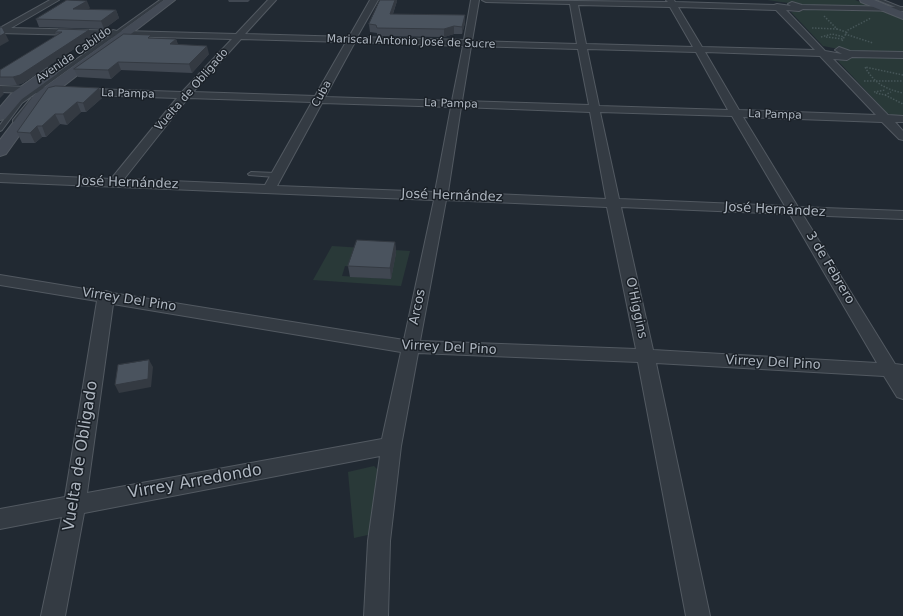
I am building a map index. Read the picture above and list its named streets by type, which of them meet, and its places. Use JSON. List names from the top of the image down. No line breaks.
{"streets":{"main road":["Avenida Cabildo"],"street":["Mariscal Antonio José de Sucre","Vuelta de Obligado","La Pampa","Cuba","José Hernández","3 de Febrero","Virrey Del Pino","Arcos","O'Higgins","Virrey Arredondo"]},"crossings":[["Mariscal Antonio José de Sucre","Avenida Cabildo"],["Mariscal Antonio José de Sucre","Vuelta de Obligado"],["Mariscal Antonio José de Sucre","Cuba"],["Mariscal Antonio José de Sucre","3 de Febrero"],["Mariscal Antonio José de Sucre","Arcos"],["Mariscal Antonio José de Sucre","O'Higgins"],["Avenida Cabildo","La Pampa"],["Vuelta de Obligado","La Pampa"],["Vuelta de Obligado","José Hernández"],["Vuelta de Obligado","Virrey Del Pino"],["Vuelta de Obligado","Virrey Arredondo"],["La Pampa","Cuba"],["La Pampa","3 de Febrero"],["La Pampa","Arcos"],["La Pampa","O'Higgins"],["Cuba","José Hernández"],["José Hernández","3 de Febrero"],["José Hernández","Arcos"],["José Hernández","O'Higgins"],["3 de Febrero","Virrey Del Pino"],["Virrey Del Pino","Arcos"],["Virrey Del Pino","O'Higgins"],["Arcos","Virrey Arredondo"]]}
